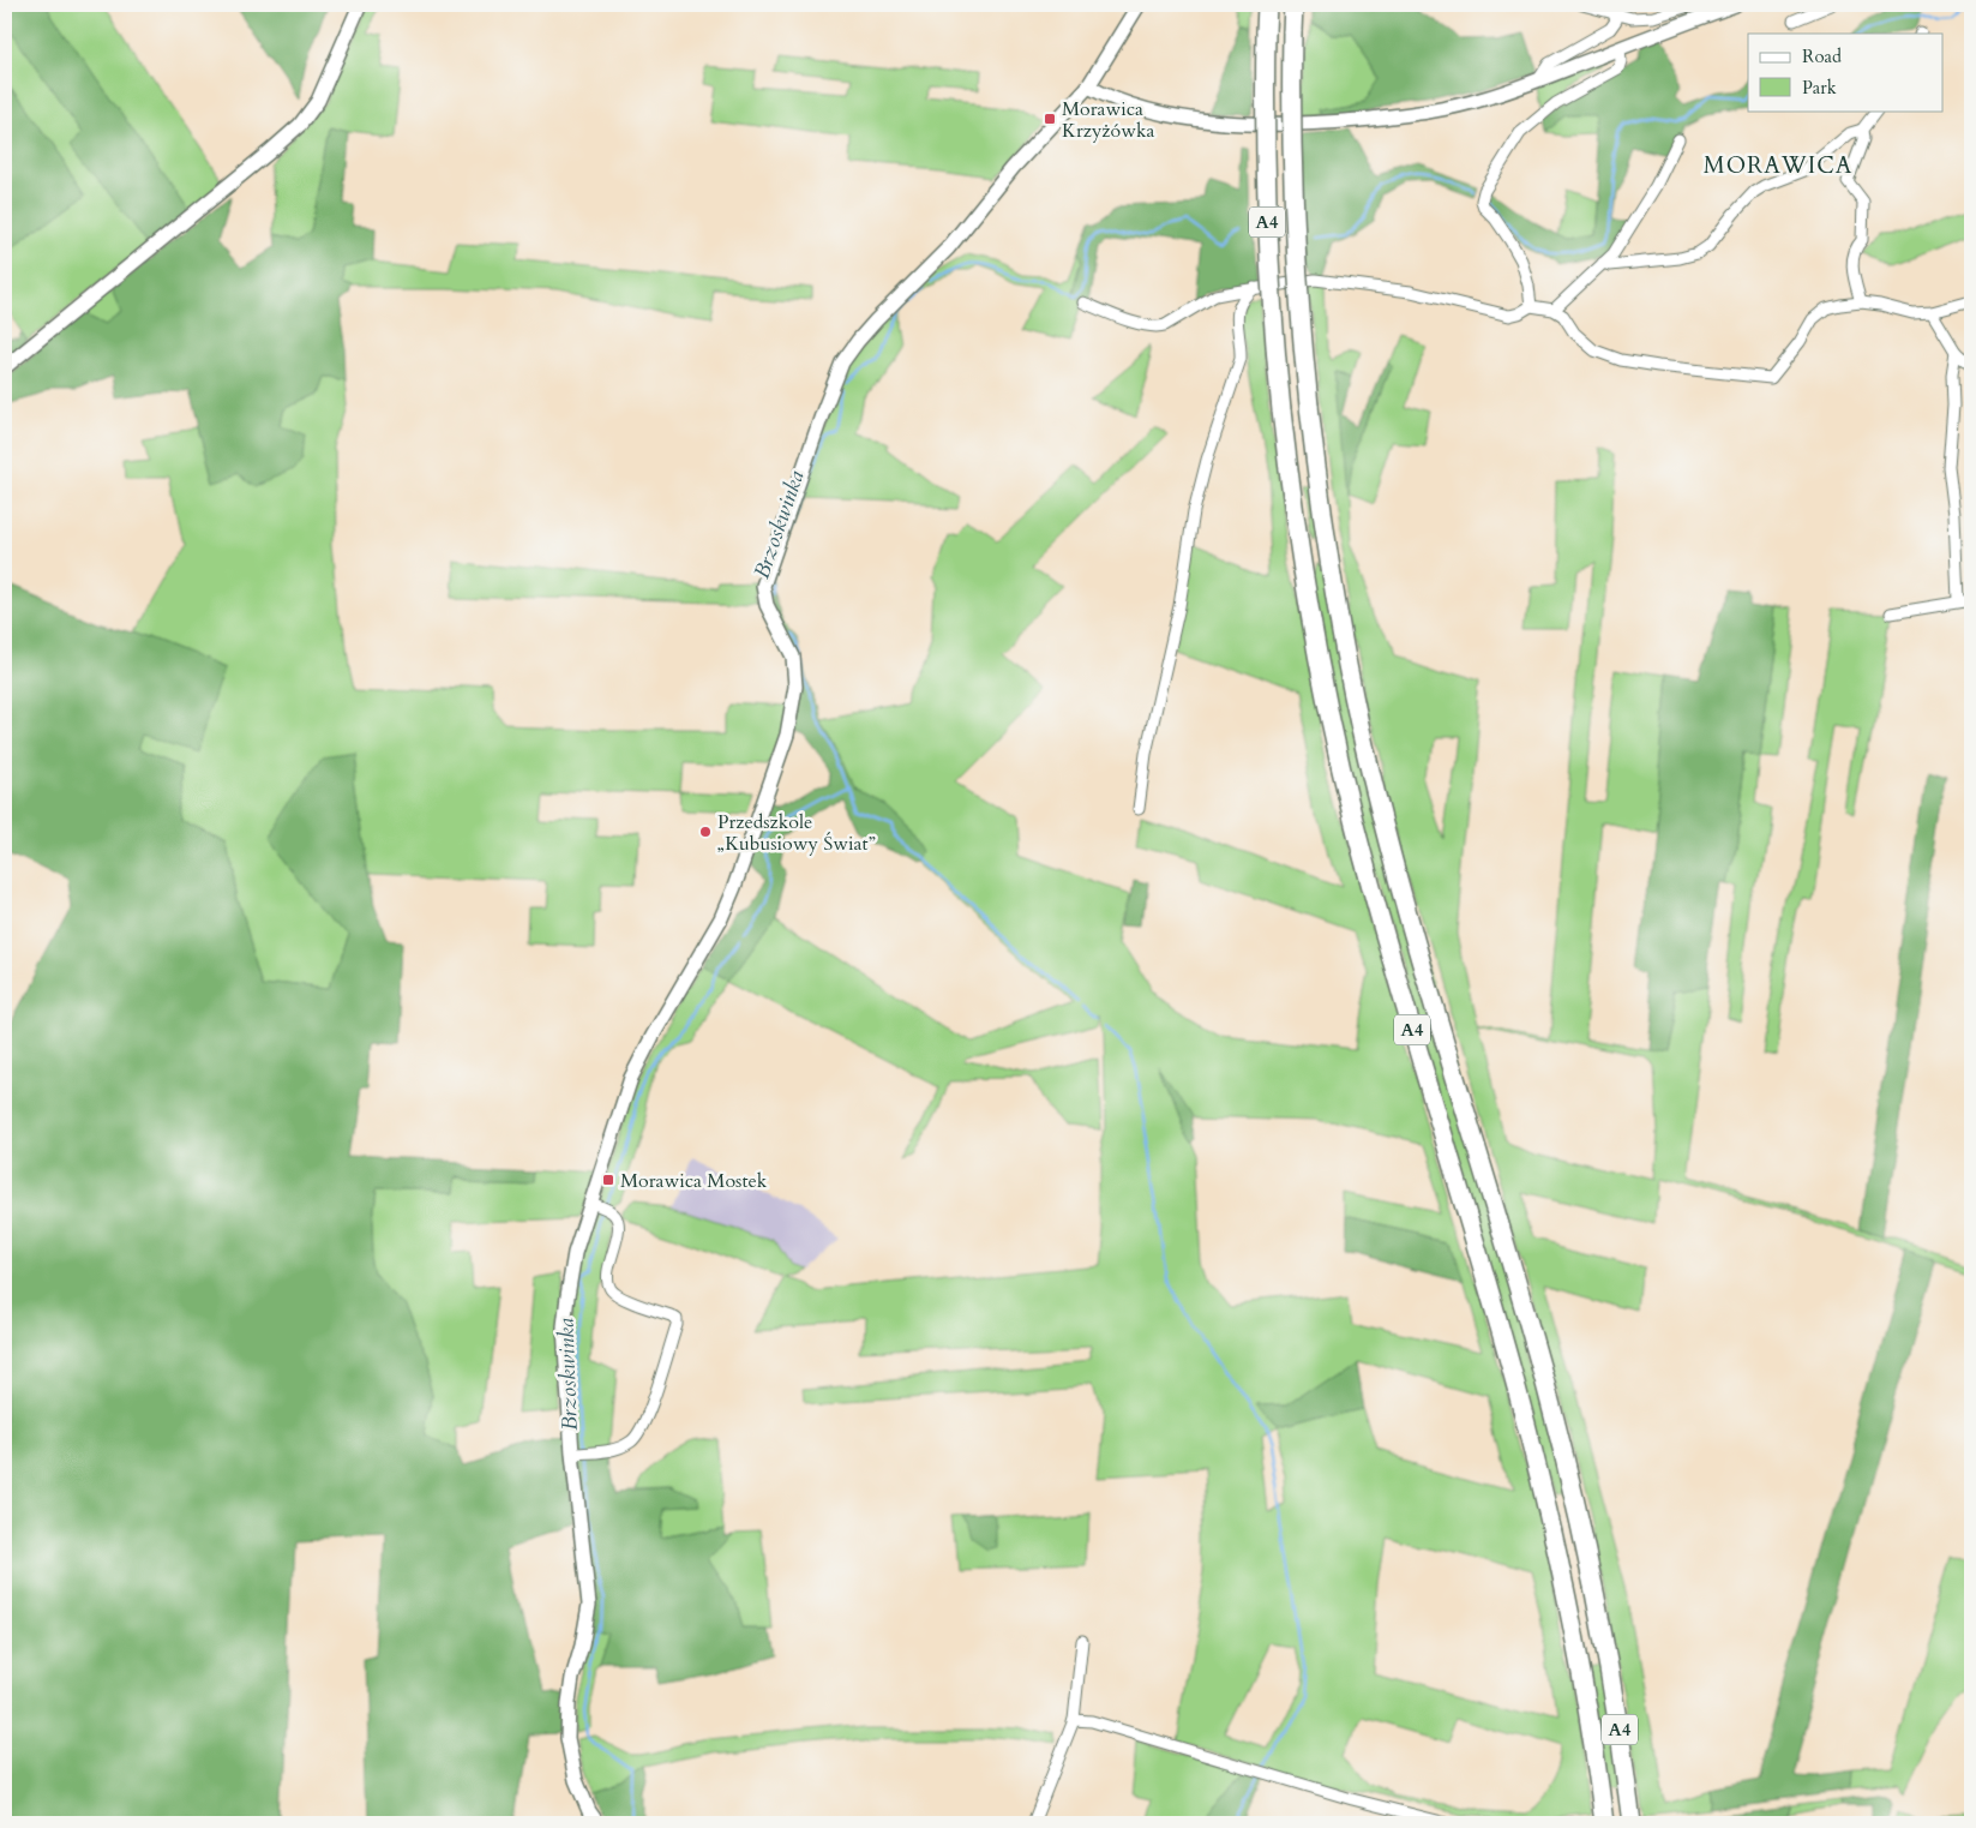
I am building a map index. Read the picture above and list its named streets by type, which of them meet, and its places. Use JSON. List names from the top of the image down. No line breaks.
{"streets":{"highway":["A4"]},"districts":["MORAWICA"],"water":["Brzoskwinka"],"places":{"transit":["Morawica Krzyżówka","Morawica Mostek"],"other":["Przedszkole „Kubusiowy Świat”"]},"legend":["Road","Park"]}
